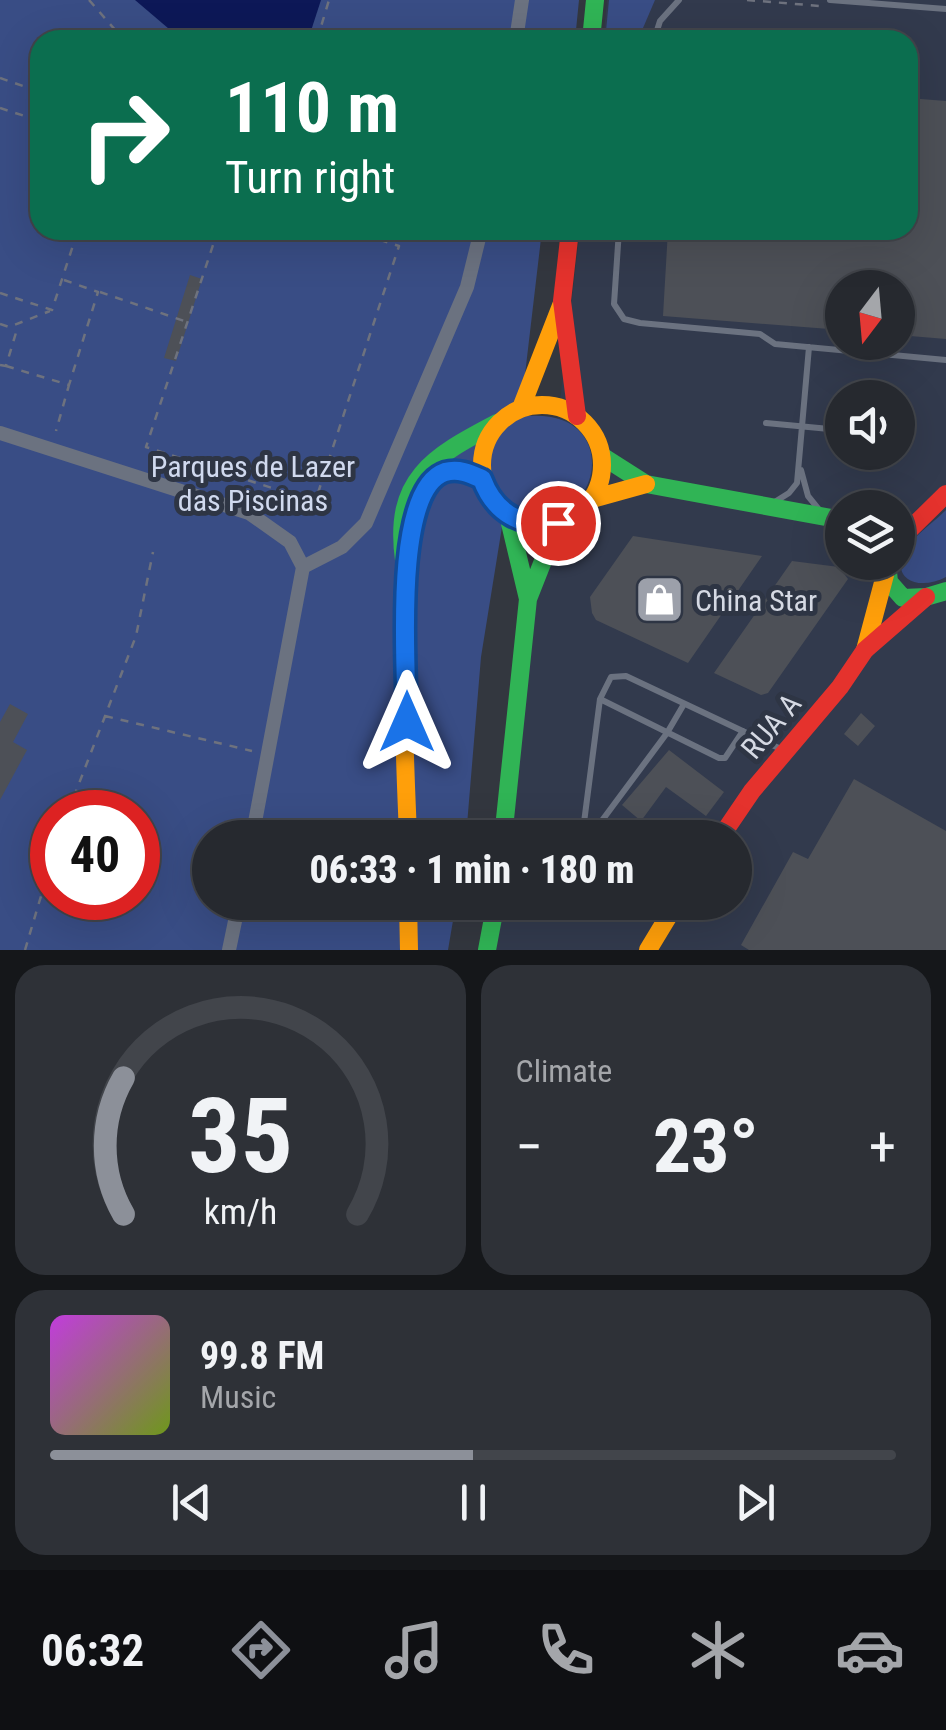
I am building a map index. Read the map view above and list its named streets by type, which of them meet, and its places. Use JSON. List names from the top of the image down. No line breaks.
{"streets":{"street":["RUA A"]},"parks":["Parques de Lazer das Piscinas"],"places":{"shop":["China Star"]},"north":"bottom","page":{"turn":["110 m","Turn right"],"limit":"40","trip":"06:33 · 1 min · 180 m","tile":"Climate","heat":["−","23°","+"],"song":["99.8 FM","Music"],"tabs":"06:32","gauge":["35","km/h"]}}
